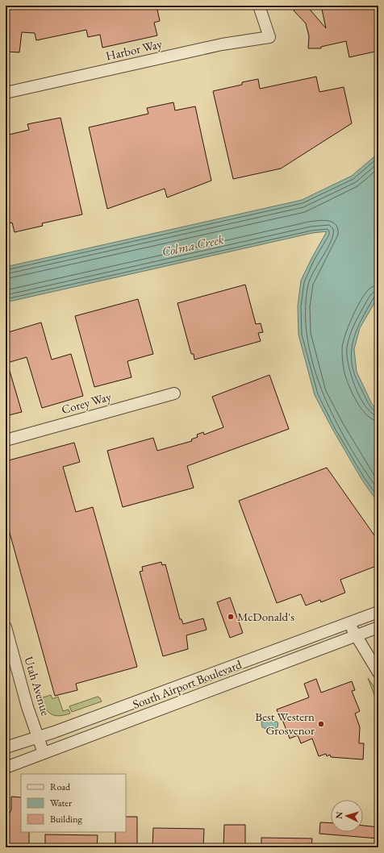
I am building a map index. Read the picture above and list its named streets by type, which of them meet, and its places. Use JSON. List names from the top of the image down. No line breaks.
{"streets":{"street":["Harbor Way","Corey Way","South Airport Boulevard","Utah Avenue"]},"crossings":[["South Airport Boulevard","Utah Avenue"]],"water":["Colma Creek"],"places":["McDonald's","Best Western Grosvenor"],"legend":["Road","Water","Building"],"north":"left"}
